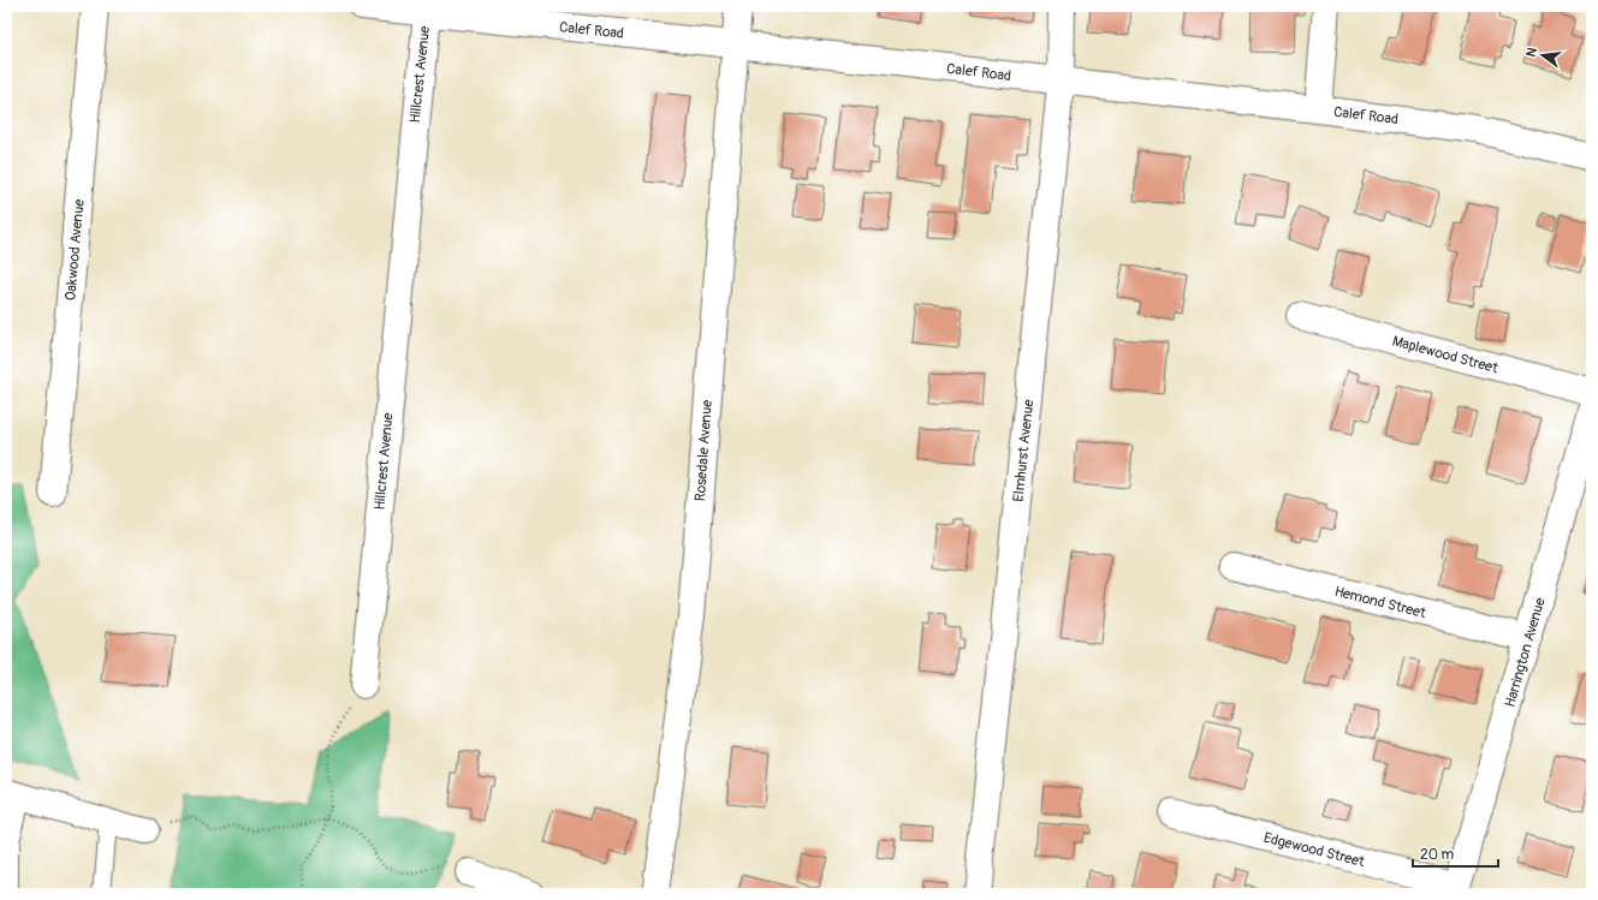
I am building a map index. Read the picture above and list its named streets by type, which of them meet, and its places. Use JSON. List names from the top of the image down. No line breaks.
{"streets":{"street":["Calef Road","Hillcrest Avenue","Oakwood Avenue","Maplewood Street","Rosedale Avenue","Elmhurst Avenue","Hemond Street","Harrington Avenue","Edgewood Street"]},"crossings":[["Calef Road","Hillcrest Avenue"],["Calef Road","Rosedale Avenue"],["Calef Road","Elmhurst Avenue"],["Hemond Street","Harrington Avenue"],["Harrington Avenue","Edgewood Street"]],"scale_bar":"20 m","north":"left"}
